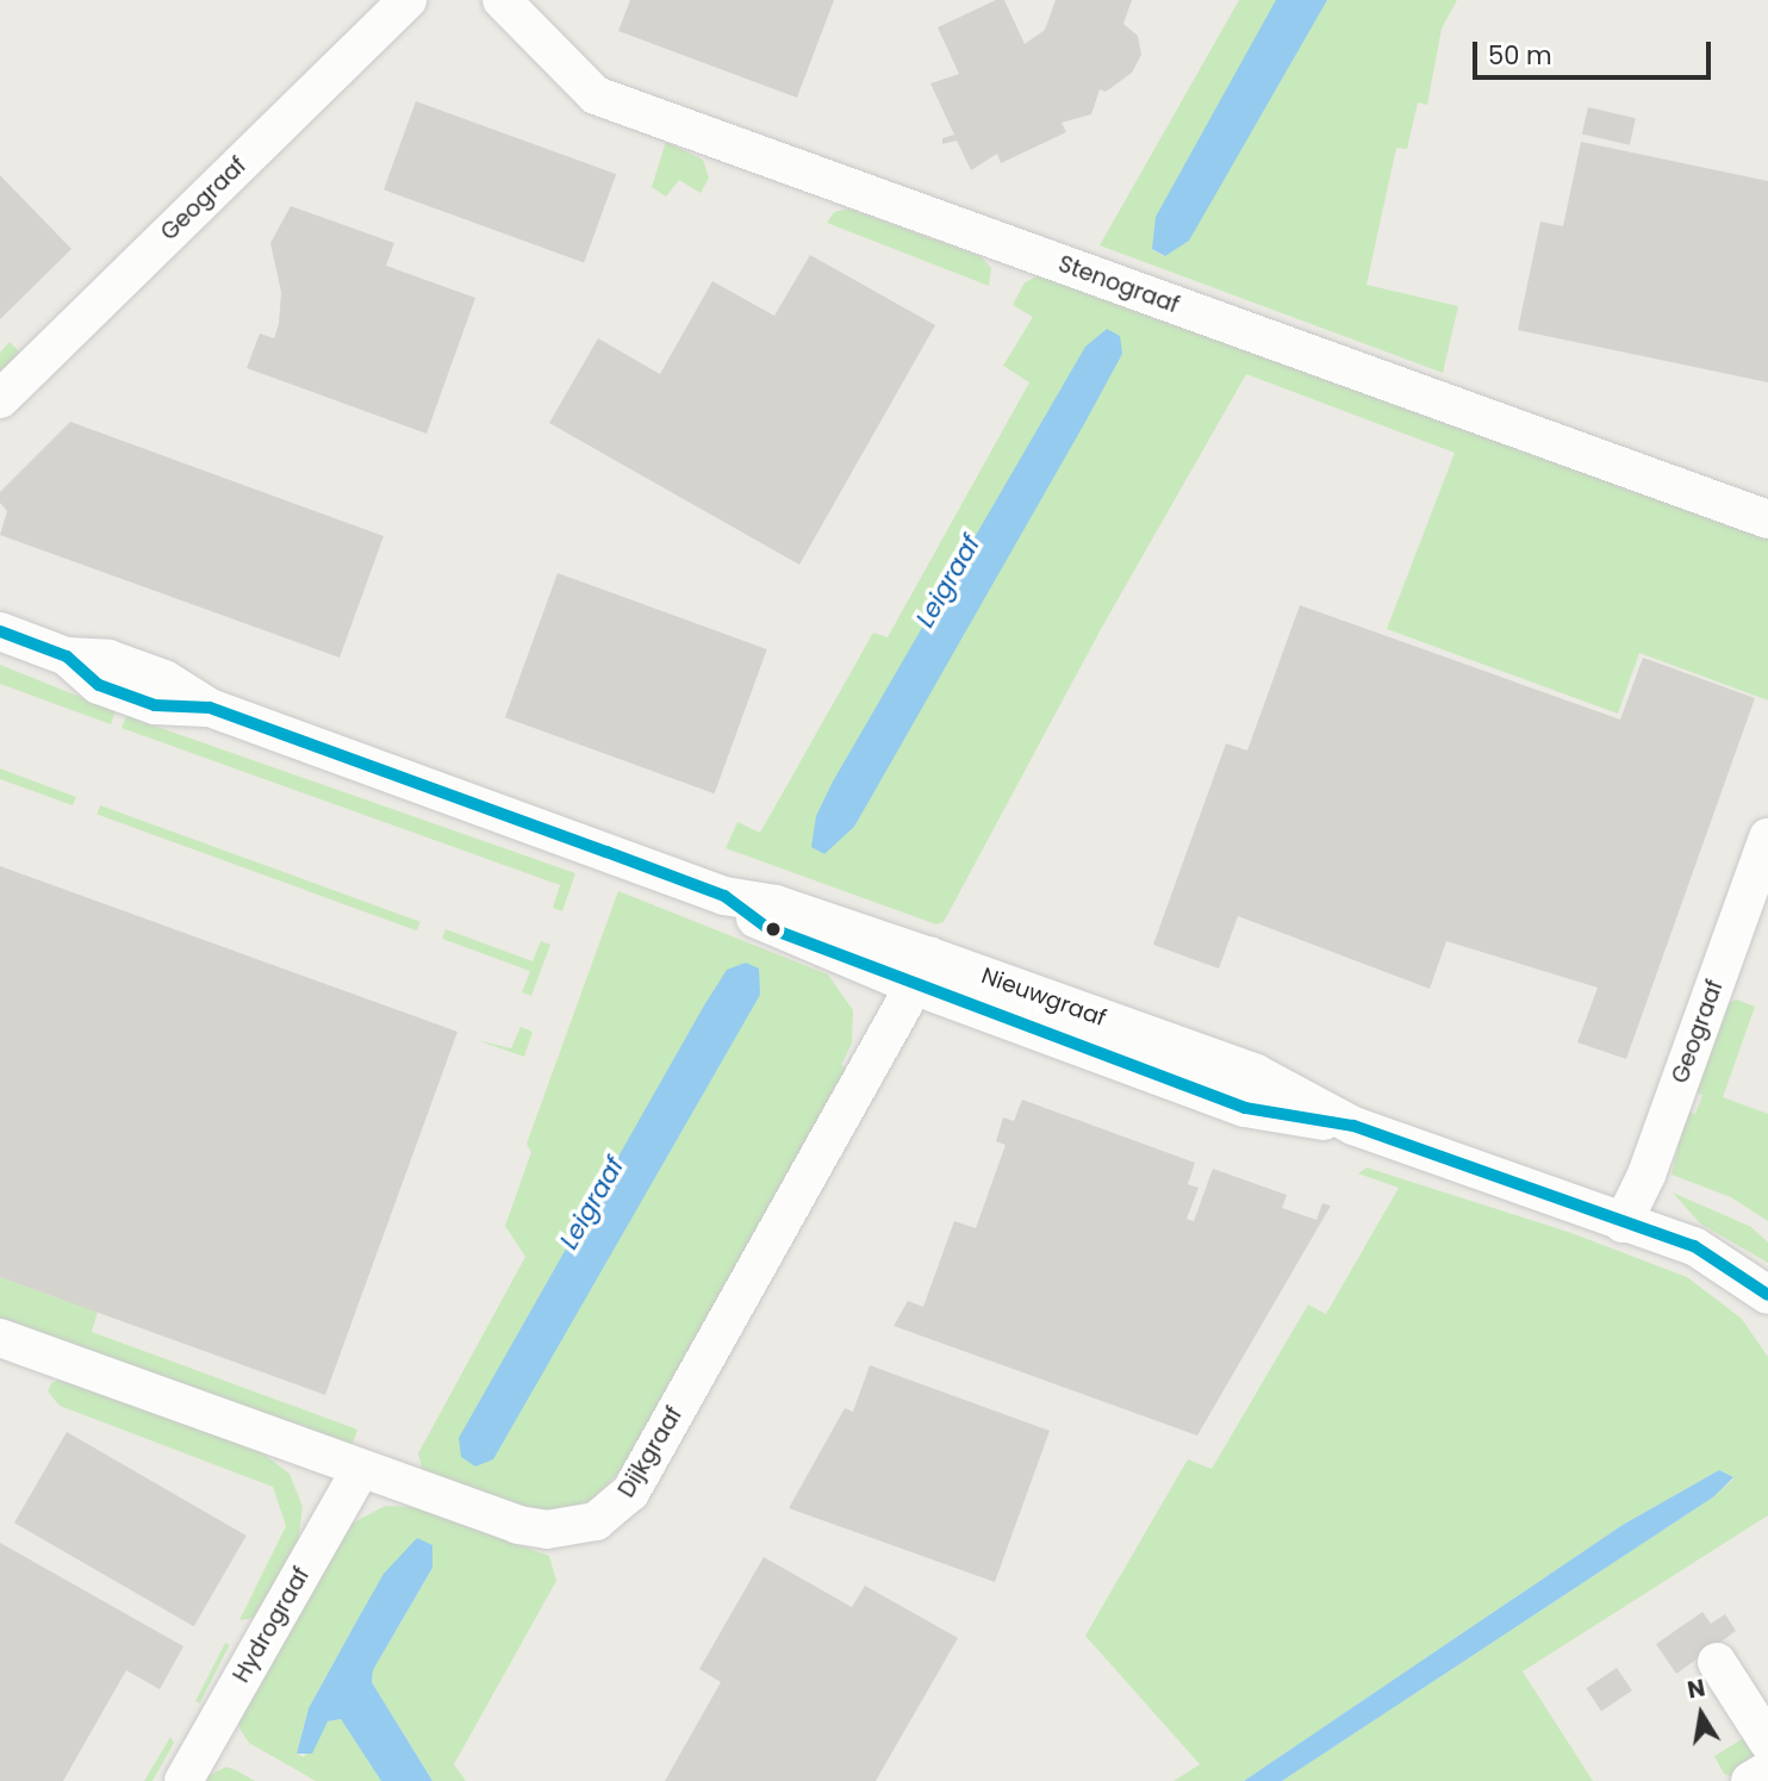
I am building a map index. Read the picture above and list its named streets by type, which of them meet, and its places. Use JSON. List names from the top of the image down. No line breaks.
{"streets":{"street":["Geograaf","Stenograaf","Nieuwgraaf","Dijkgraaf","Hydrograaf"]},"crossings":[["Geograaf","Nieuwgraaf"],["Nieuwgraaf","Dijkgraaf"],["Dijkgraaf","Hydrograaf"]],"water":["Leigraaf"],"scale_bar":"50 m","north":"top"}
